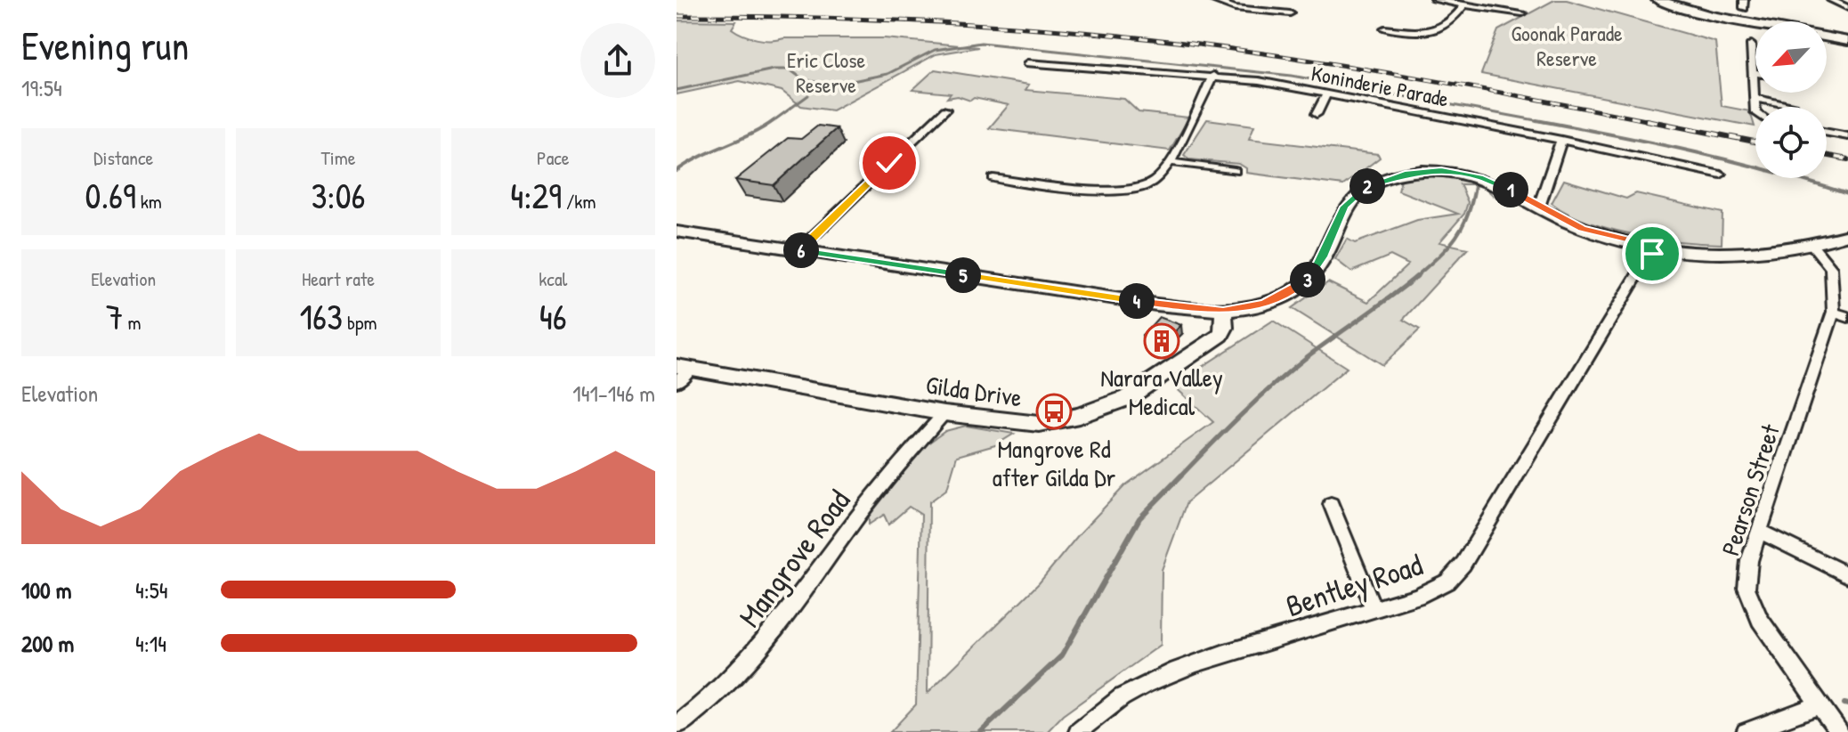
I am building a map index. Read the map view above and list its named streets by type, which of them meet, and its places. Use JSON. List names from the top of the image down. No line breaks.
{"streets":{"main road":["Gilda Drive"],"street":["Koninderie Parade","Pearson Street","Mangrove Road","Bentley Road"]},"crossings":[["Gilda Drive","Mangrove Road"]],"parks":["Goonak Parade Reserve","Eric Close Reserve"],"places":{"building":["Narara Valley Medical"],"bus stop":["Mangrove Rd after Gilda Dr"]},"north":"bottom left","page":{"heading":["Evening run","19:54"],"stats":[["Distance","0.69 km"],["Time","3:06"],["Pace","4:29 /km"],["Elevation","7 m"],["Heart rate","163 bpm"],["kcal","46"]],"pins":["2","1","6","5","3","4"],"chart":["Elevation","141–146 m"],"list":[{"name":"100 m","note":"4:54"},{"name":"200 m","note":"4:14"}]}}
